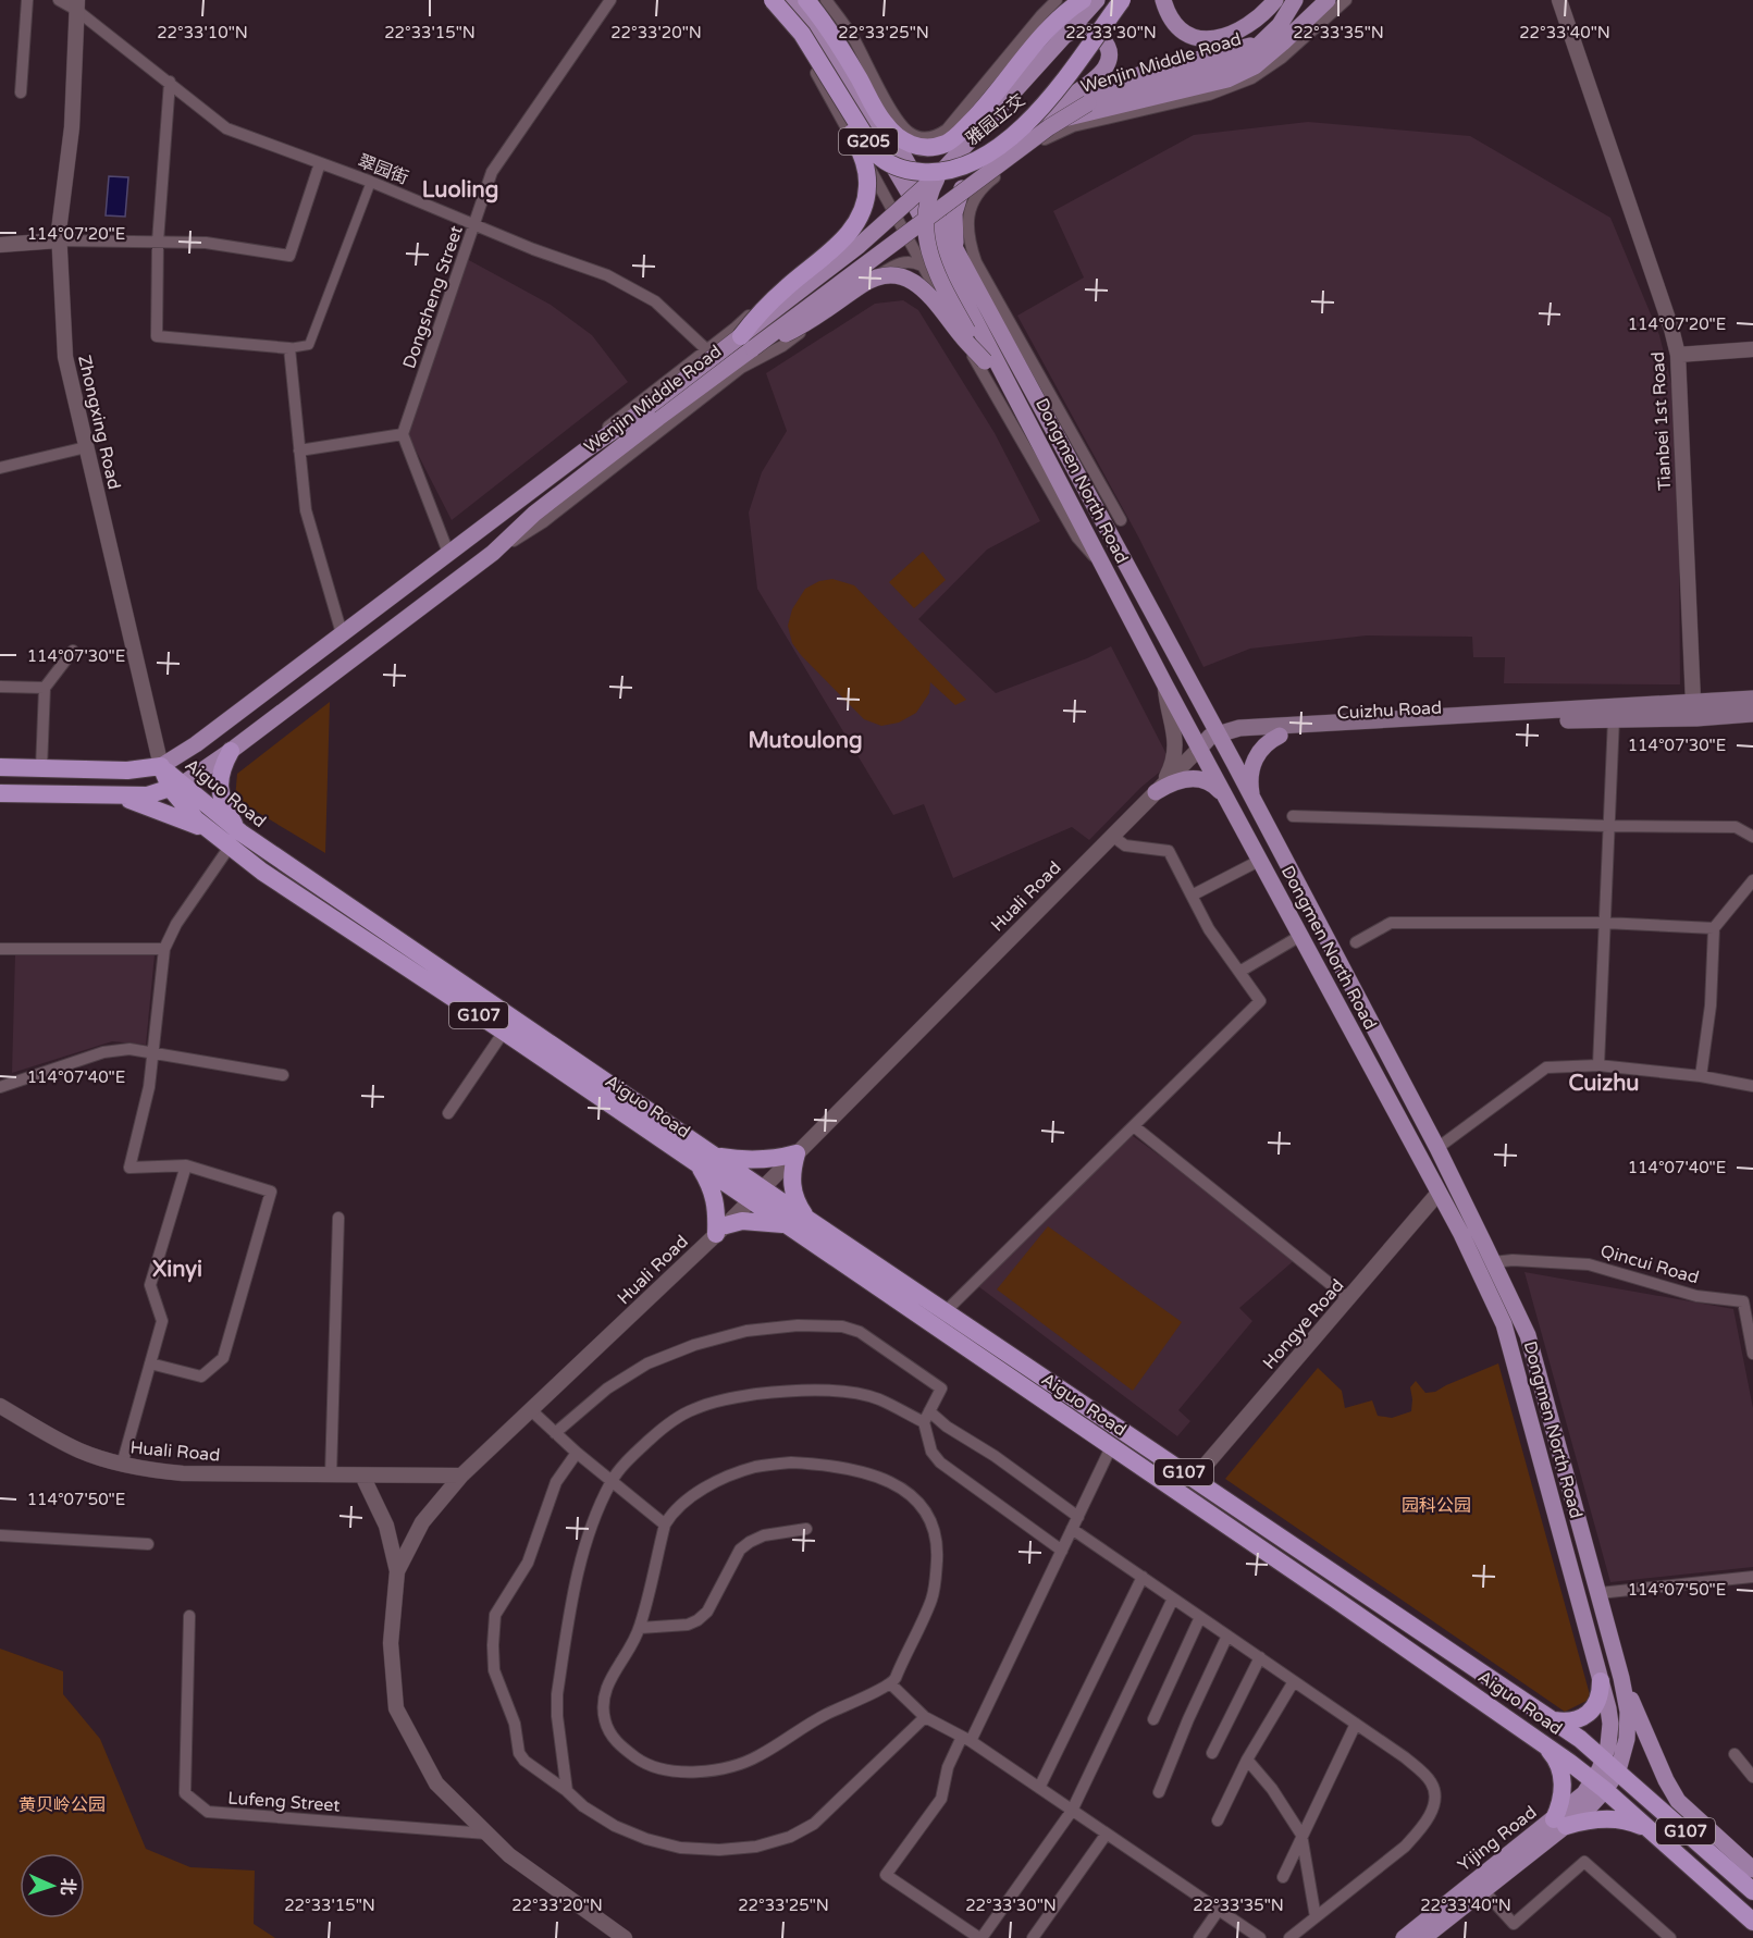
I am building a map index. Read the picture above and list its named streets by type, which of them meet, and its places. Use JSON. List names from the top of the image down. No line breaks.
{"streets":{"highway":["Wenjin Middle Road","雅园立交","G205","Aiguo Road","G107"],"main road":["Dongmen North Road","Cuizhu Road","Yijing Road"],"street":["翠园街","Dongsheng Street","Tianbei 1st Road","Zhongxing Road","Huali Road","Qincui Road","Hongye Road","Lufeng Street"]},"crossings":[["Wenjin Middle Road","Zhongxing Road"],["Wenjin Middle Road","Aiguo Road"],["雅园立交","G205"],["雅园立交","Dongmen North Road"],["G205","Dongmen North Road"],["翠园街","Dongsheng Street"],["翠园街","Zhongxing Road"],["Tianbei 1st Road","Cuizhu Road"],["Zhongxing Road","Aiguo Road"],["Dongmen North Road","Cuizhu Road"],["Dongmen North Road","Aiguo Road"],["Dongmen North Road","Huali Road"],["Dongmen North Road","Qincui Road"],["Dongmen North Road","Hongye Road"],["Dongmen North Road","Yijing Road"],["Aiguo Road","Huali Road"],["Aiguo Road","Hongye Road"],["Aiguo Road","Yijing Road"]],"districts":["Luoling","Mutoulong","Cuizhu","Xinyi"],"parks":["园科公园","黄贝岭公园"],"north":"right","coordinates":["22°33'10\"N","22°33'15\"N","22°33'20\"N","22°33'25\"N","22°33'30\"N","22°33'35\"N","22°33'40\"N","114°07'20\"E","114°07'30\"E","114°07'40\"E","114°07'50\"E"]}
